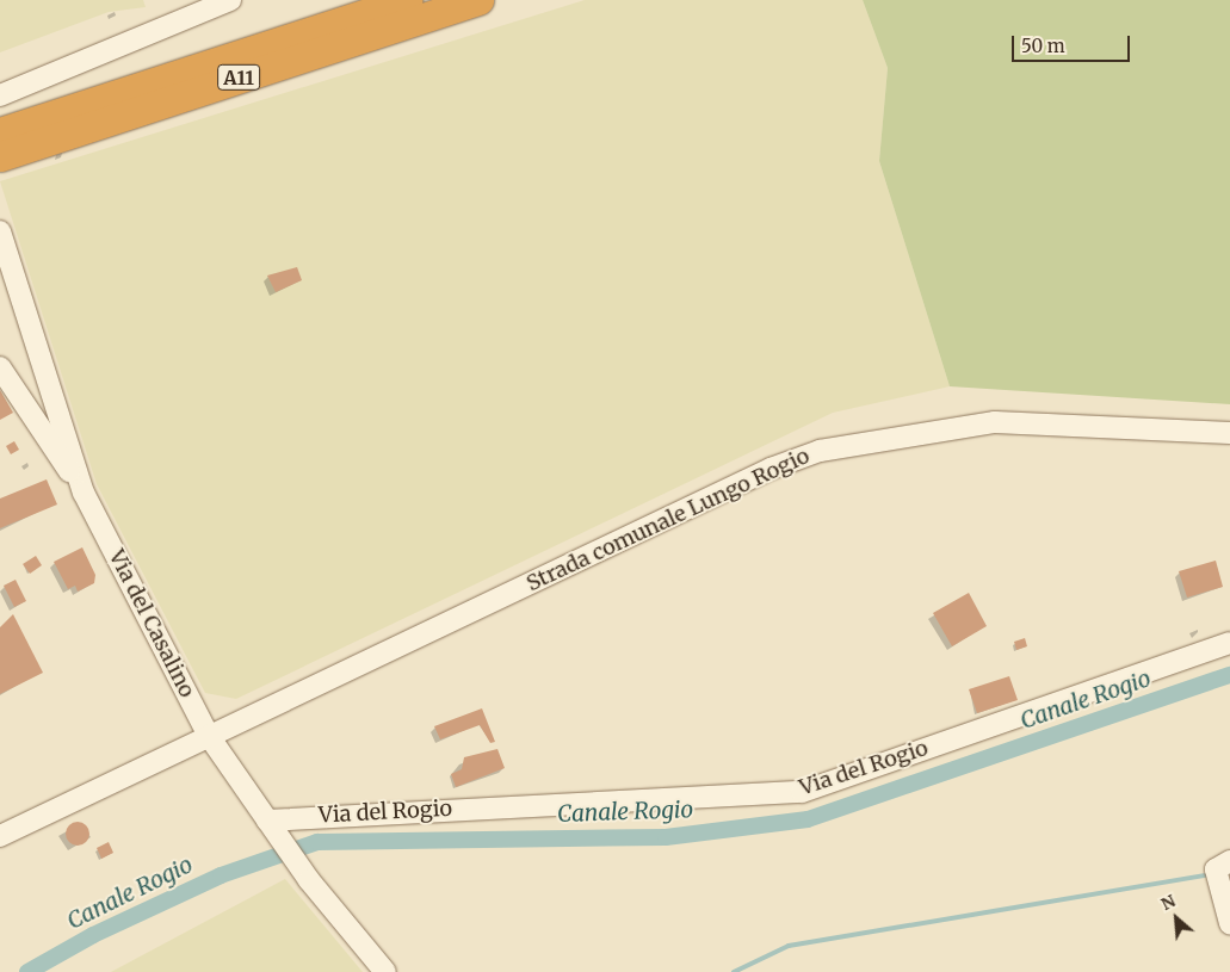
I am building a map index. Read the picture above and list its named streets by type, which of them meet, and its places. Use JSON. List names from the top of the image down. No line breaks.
{"streets":{"highway":["A11"],"street":["Strada comunale Lungo Rogio","Via del Casalino","Via del Rogio"]},"crossings":[["Strada comunale Lungo Rogio","Via del Casalino"],["Via del Casalino","Via del Rogio"]],"water":["Canale Rogio"],"scale_bar":"50 m","north":"top left"}
